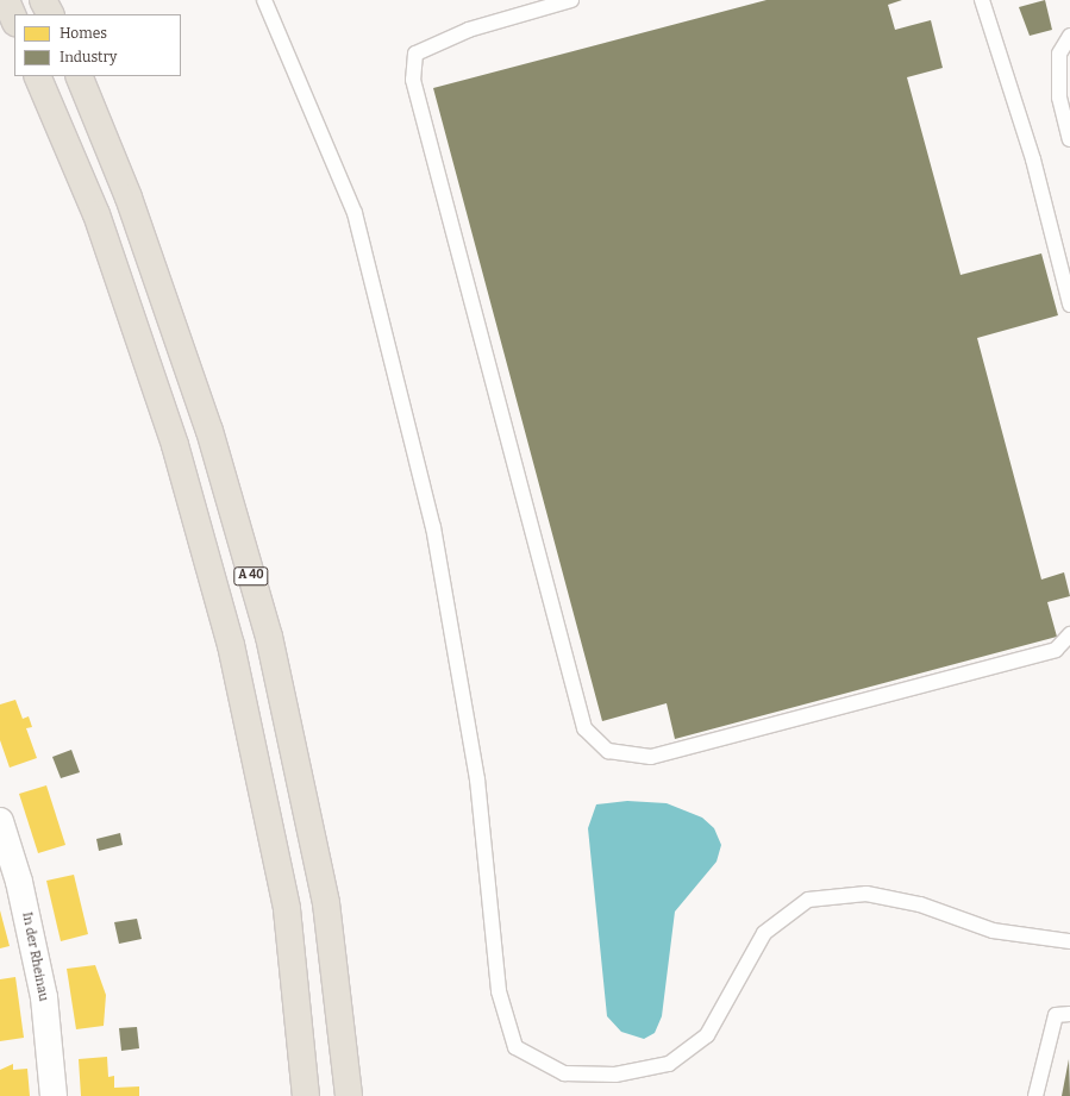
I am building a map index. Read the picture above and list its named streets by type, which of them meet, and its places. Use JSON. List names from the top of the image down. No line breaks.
{"streets":{"highway":["A 40"],"street":["In der Rheinau"]},"legend":["Homes","Industry"]}
